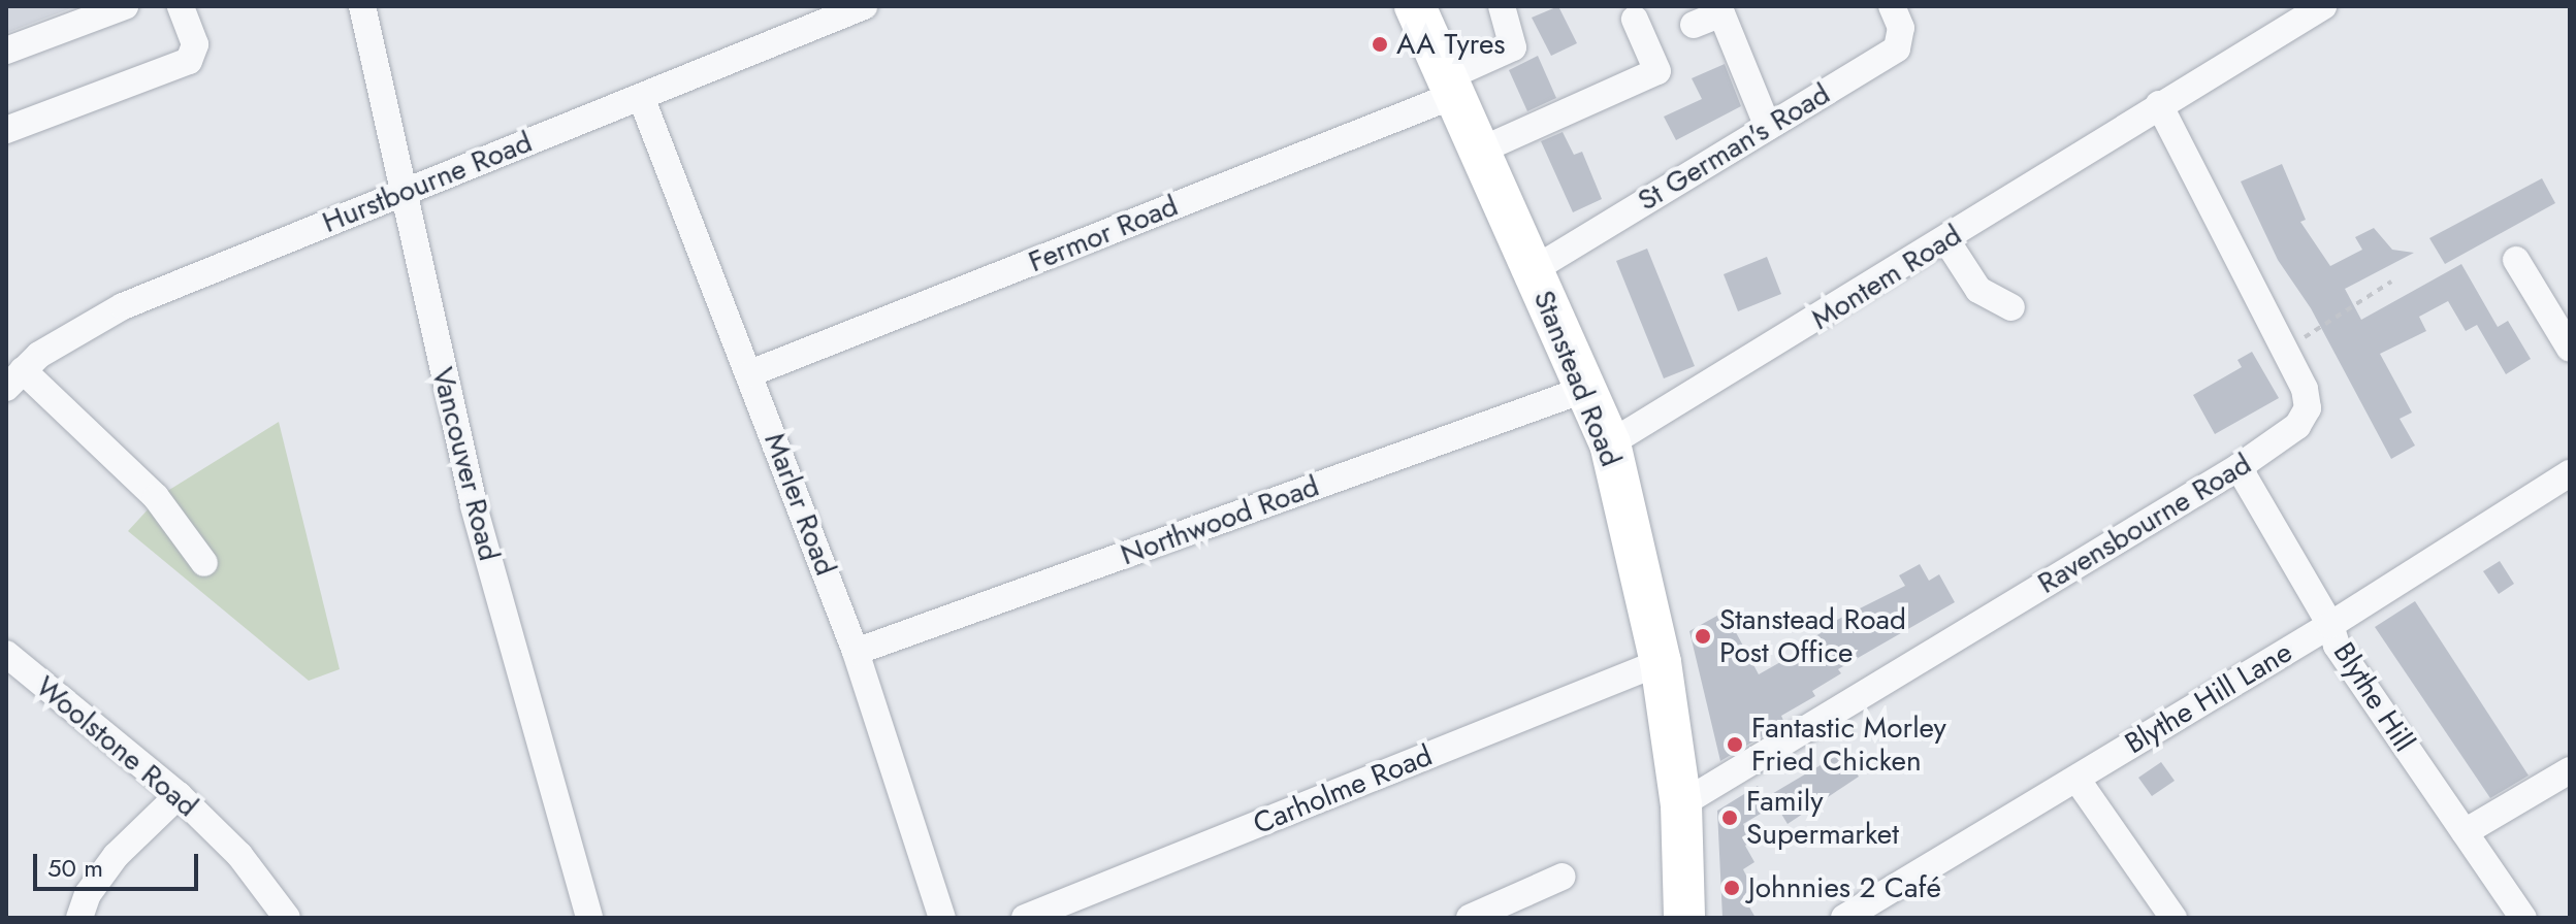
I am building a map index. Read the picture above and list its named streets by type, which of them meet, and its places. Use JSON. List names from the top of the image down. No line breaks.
{"streets":{"highway":["Stanstead Road"],"street":["St German's Road","Hurstbourne Road","Fermor Road","Montem Road","Vancouver Road","Marler Road","Northwood Road","Ravensbourne Road","Blythe Hill","Blythe Hill Lane","Woolstone Road","Carholme Road"]},"crossings":[["St German's Road","Stanstead Road"],["Hurstbourne Road","Vancouver Road"],["Hurstbourne Road","Marler Road"],["Fermor Road","Stanstead Road"],["Fermor Road","Marler Road"],["Montem Road","Stanstead Road"],["Montem Road","Ravensbourne Road"],["Stanstead Road","Northwood Road"],["Stanstead Road","Ravensbourne Road"],["Stanstead Road","Carholme Road"],["Marler Road","Northwood Road"],["Ravensbourne Road","Blythe Hill"],["Blythe Hill","Blythe Hill Lane"]],"places":["AA Tyres","Stanstead Road Post Office","Fantastic Morley Fried Chicken","Family Supermarket","Johnnies 2 Café"],"scale_bar":"50 m"}
